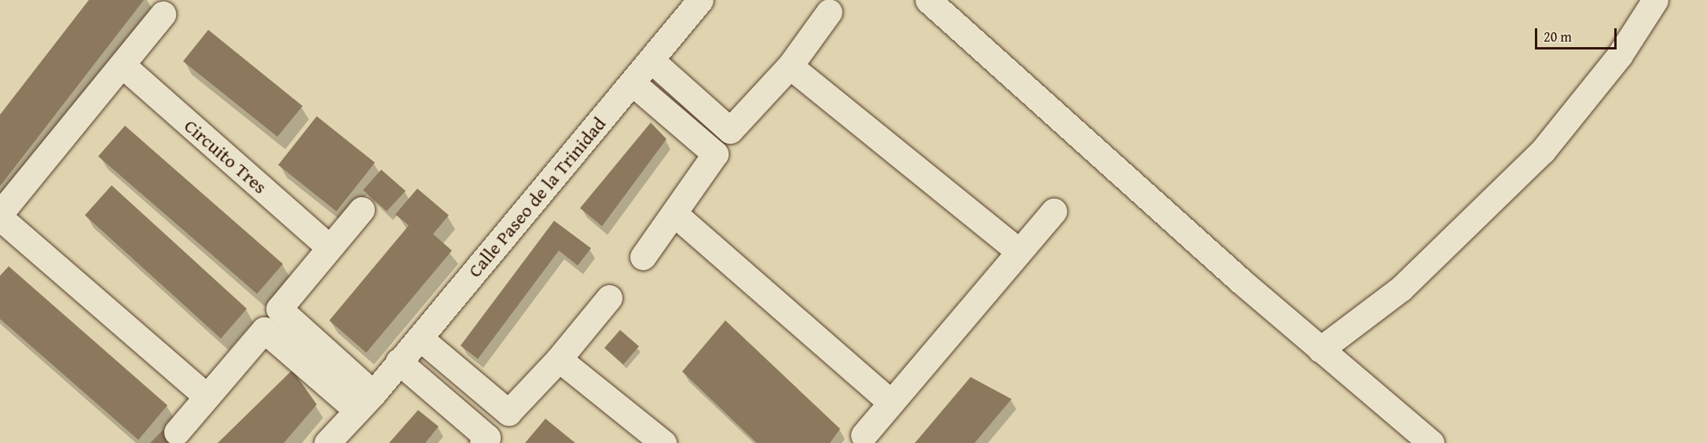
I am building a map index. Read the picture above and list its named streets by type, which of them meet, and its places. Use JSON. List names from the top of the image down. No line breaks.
{"streets":{"street":["Circuito Tres","Calle Paseo de la Trinidad"]},"scale_bar":"20 m"}
